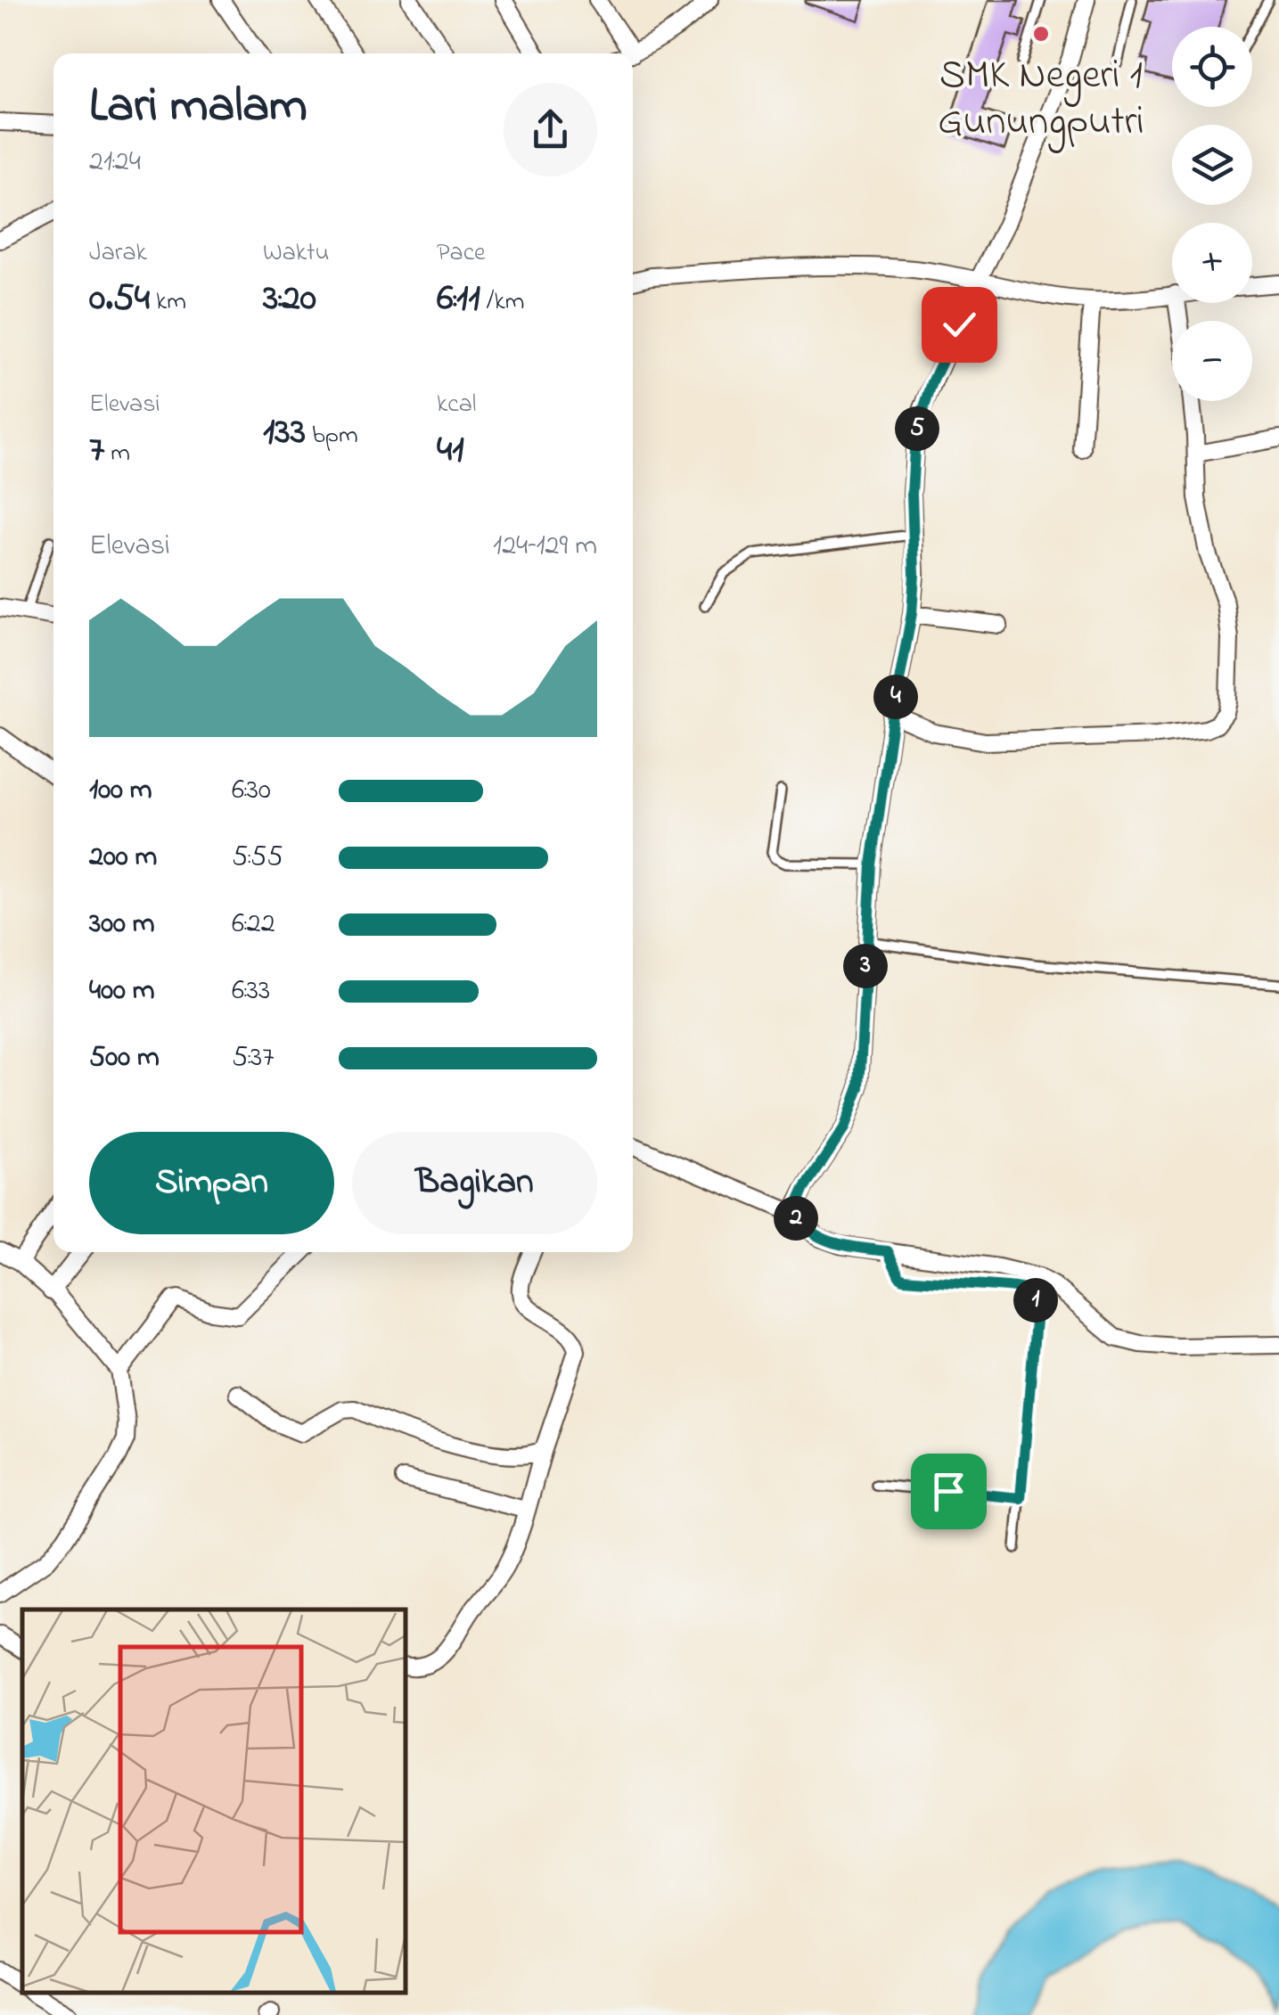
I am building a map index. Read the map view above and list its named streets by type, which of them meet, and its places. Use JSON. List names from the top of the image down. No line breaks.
{"places":["SMK Negeri 1 Gunungputri"],"page":{"map_buttons":["+","−"],"heading":["Lari malam","21:24"],"stats":[["Jarak","0.54 km"],["Waktu","3:20"],["Pace","6:11 /km"],["Elevasi","7 m"],["133 bpm"],["kcal","41"]],"pins":["5","4","3","2","1"],"chart":["Elevasi","124–129 m"],"list":[{"name":"100 m","note":"6:30"},{"name":"200 m","note":"5:55"},{"name":"300 m","note":"6:22"},{"name":"400 m","note":"6:33"},{"name":"500 m","note":"5:37"}],"buttons":["Simpan","Bagikan"]}}
